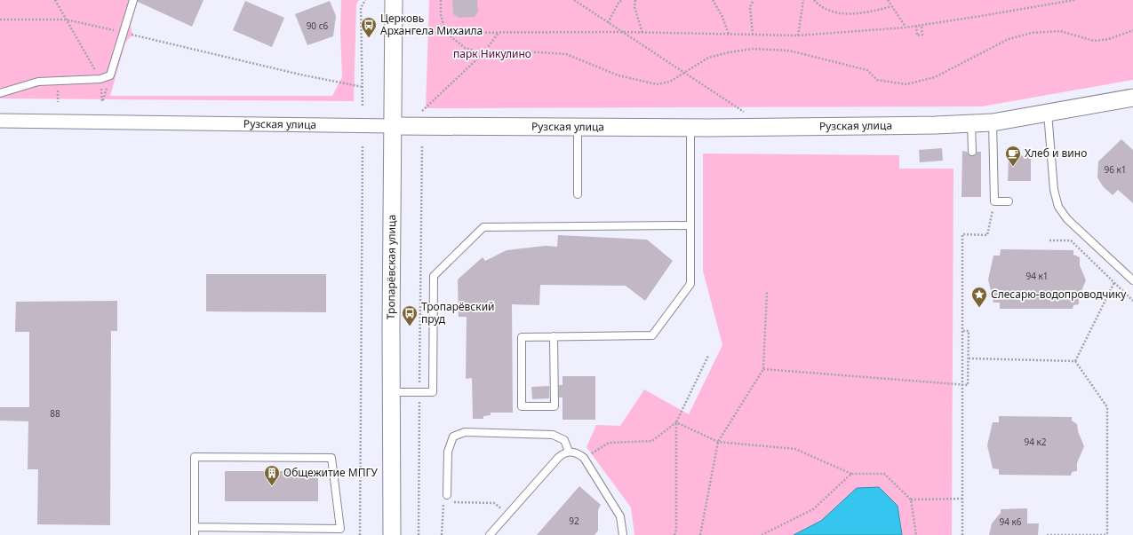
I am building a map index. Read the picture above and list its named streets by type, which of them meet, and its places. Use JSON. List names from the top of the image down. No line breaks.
{"streets":{"street":["Рузская улица","Тропарёвская улица"]},"crossings":[["Рузская улица","Тропарёвская улица"]],"parks":["парк Никулино"],"places":{"bus stop":["Церковь Архангела Михаила","Тропарёвский пруд"],"cafe":["Хлеб и вино"],"place":["Слесарю-водопроводчику"],"building":["Общежитие МПГУ"]},"house_numbers":["90 с6","96 к1","94 к1","88","94 к2","92","94 к6"]}
